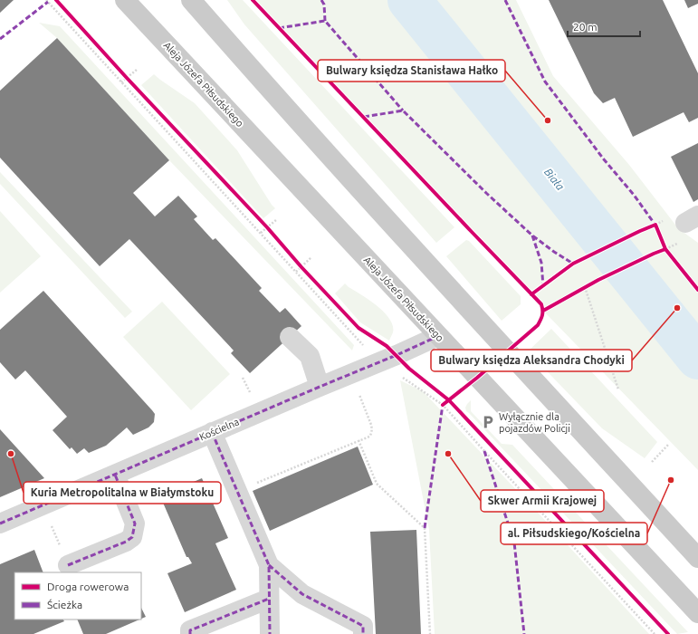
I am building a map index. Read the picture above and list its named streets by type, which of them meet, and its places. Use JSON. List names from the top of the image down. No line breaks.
{"streets":{"main road":["Aleja Józefa Piłsudskiego"],"street":["Kościelna"]},"crossings":[["Aleja Józefa Piłsudskiego","Kościelna"]],"water":["Biała"],"places":{"other":["Bulwary księdza Stanisława Hałko","Bulwary księdza Aleksandra Chodyki","Kuria Metropolitalna w Białymstoku","Skwer Armii Krajowej","al. Piłsudskiego/Kościelna"],"parking":["Wyłącznie dla pojazdów Policji"]},"legend":["Droga rowerowa","Ścieżka"],"scale_bar":"20 m"}
